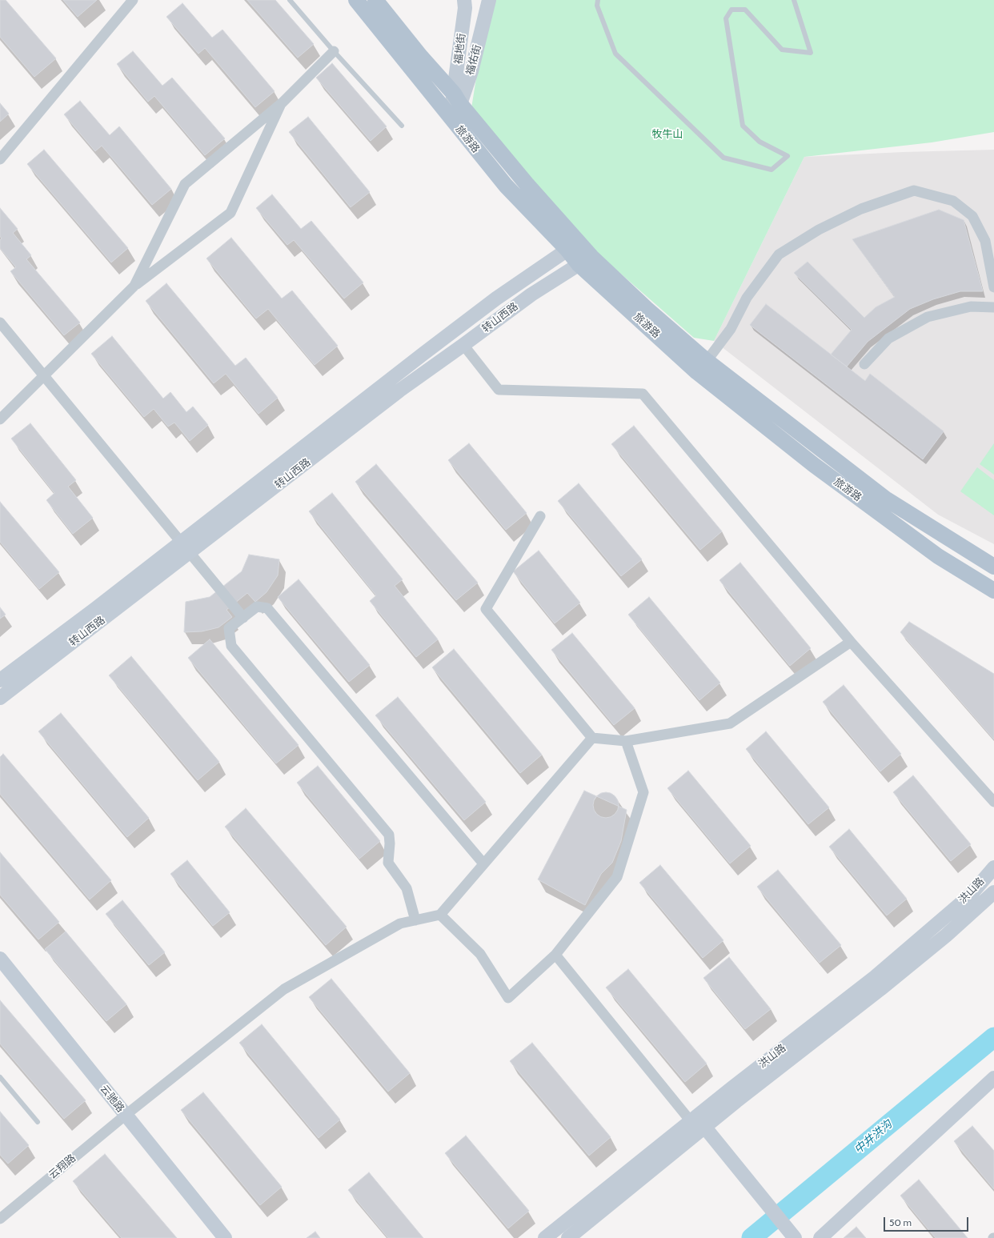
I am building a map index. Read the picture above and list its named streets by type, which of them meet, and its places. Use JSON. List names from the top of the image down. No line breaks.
{"streets":{"main road":["福地街","福佑街","旅游路","转山西路","洪山路","云驰路"],"street":["云翔路"]},"crossings":[["福地街","福佑街"],["福地街","旅游路"],["福佑街","旅游路"],["旅游路","转山西路"],["云驰路","云翔路"]],"water":["中井洪沟"],"parks":["牧牛山"],"scale_bar":"50 m"}
